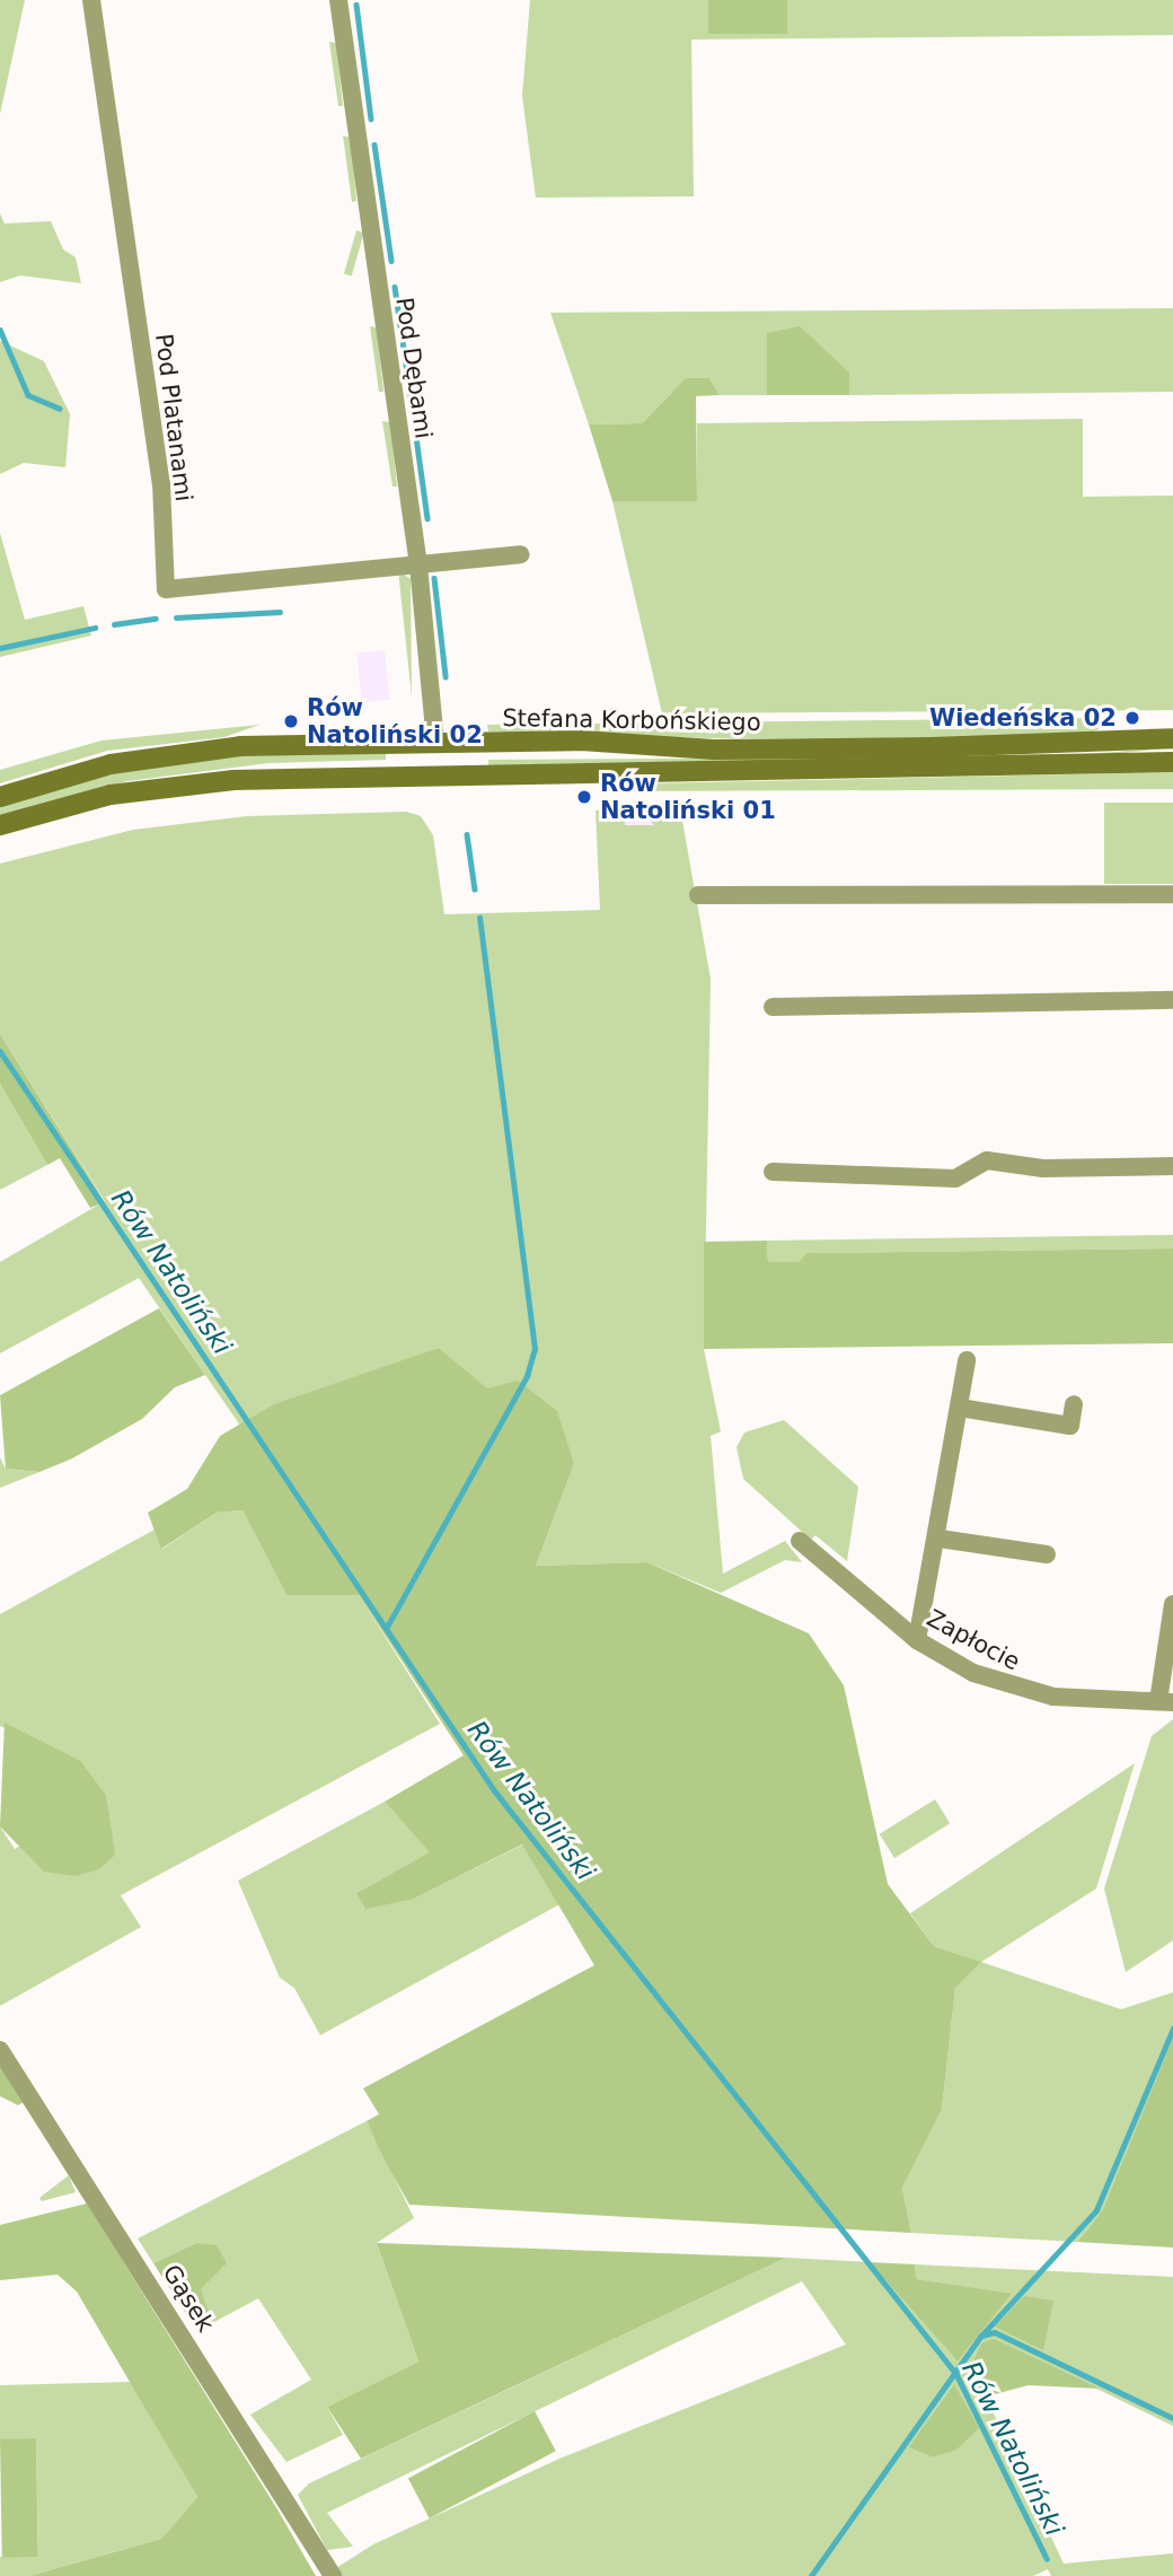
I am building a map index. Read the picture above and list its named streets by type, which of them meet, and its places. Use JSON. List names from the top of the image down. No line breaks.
{"streets":{"street":["Pod Dębami","Pod Platanami","Stefana Korbońskiego","Zapłocie","Gąsek"]},"crossings":[["Pod Dębami","Pod Platanami"],["Pod Dębami","Stefana Korbońskiego"]],"water":["Rów Natoliński"],"places":["Wiedeńska 02","Rów Natoliński 02","Rów Natoliński 01"]}
